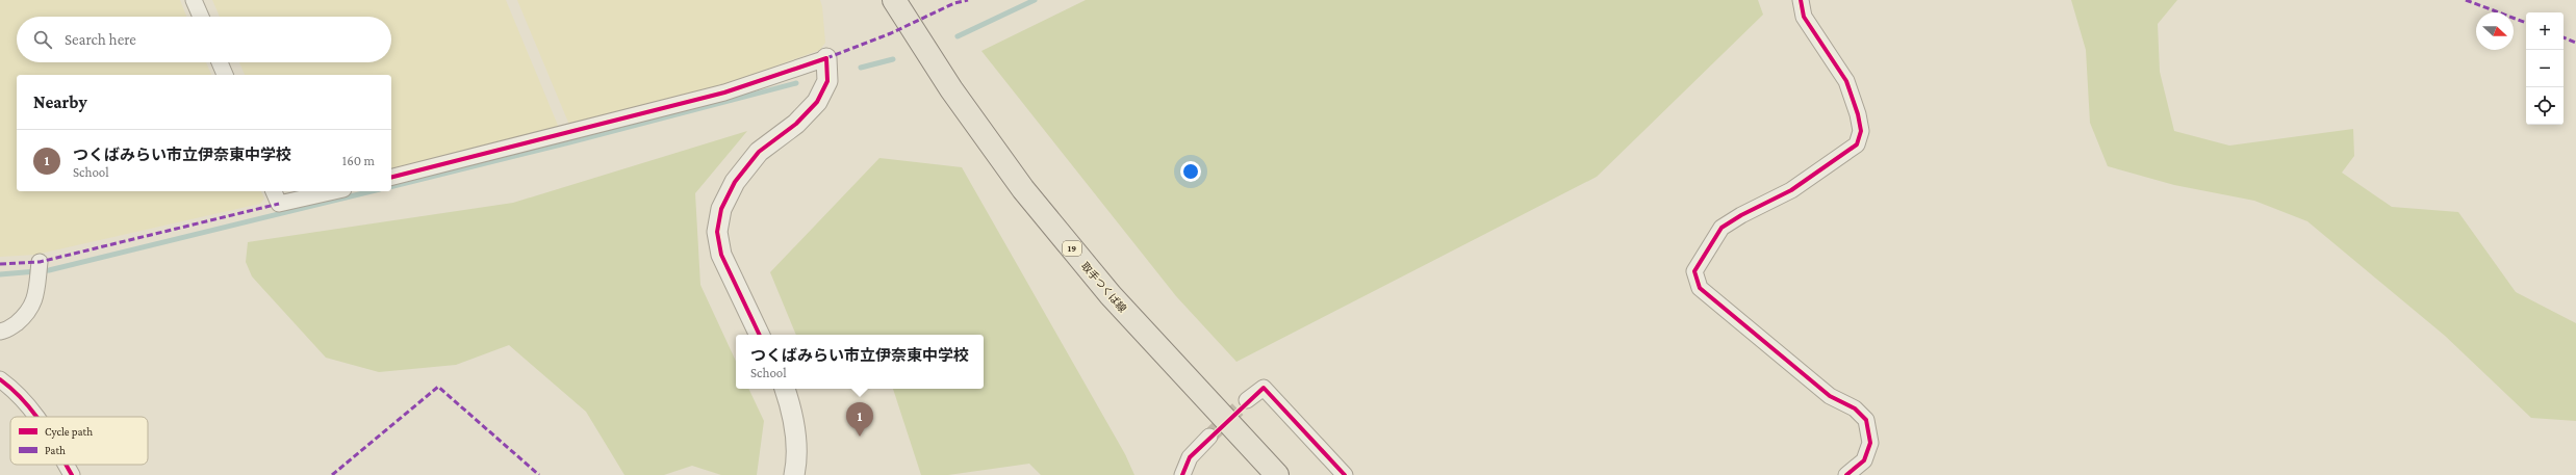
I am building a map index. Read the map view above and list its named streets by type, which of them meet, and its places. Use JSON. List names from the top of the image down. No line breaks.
{"streets":{"main road":["19","取手つくば線"]},"legend":["Cycle path","Path"],"north":"right","page":{"map_buttons":["+","−"],"search":"Search here","heading":"Nearby","list":[{"mark":"1","name":"つくばみらい市立伊奈東中学校","note":"School","value":"160 m"}],"popup":["つくばみらい市立伊奈東中学校","School"],"pins":"1"}}
